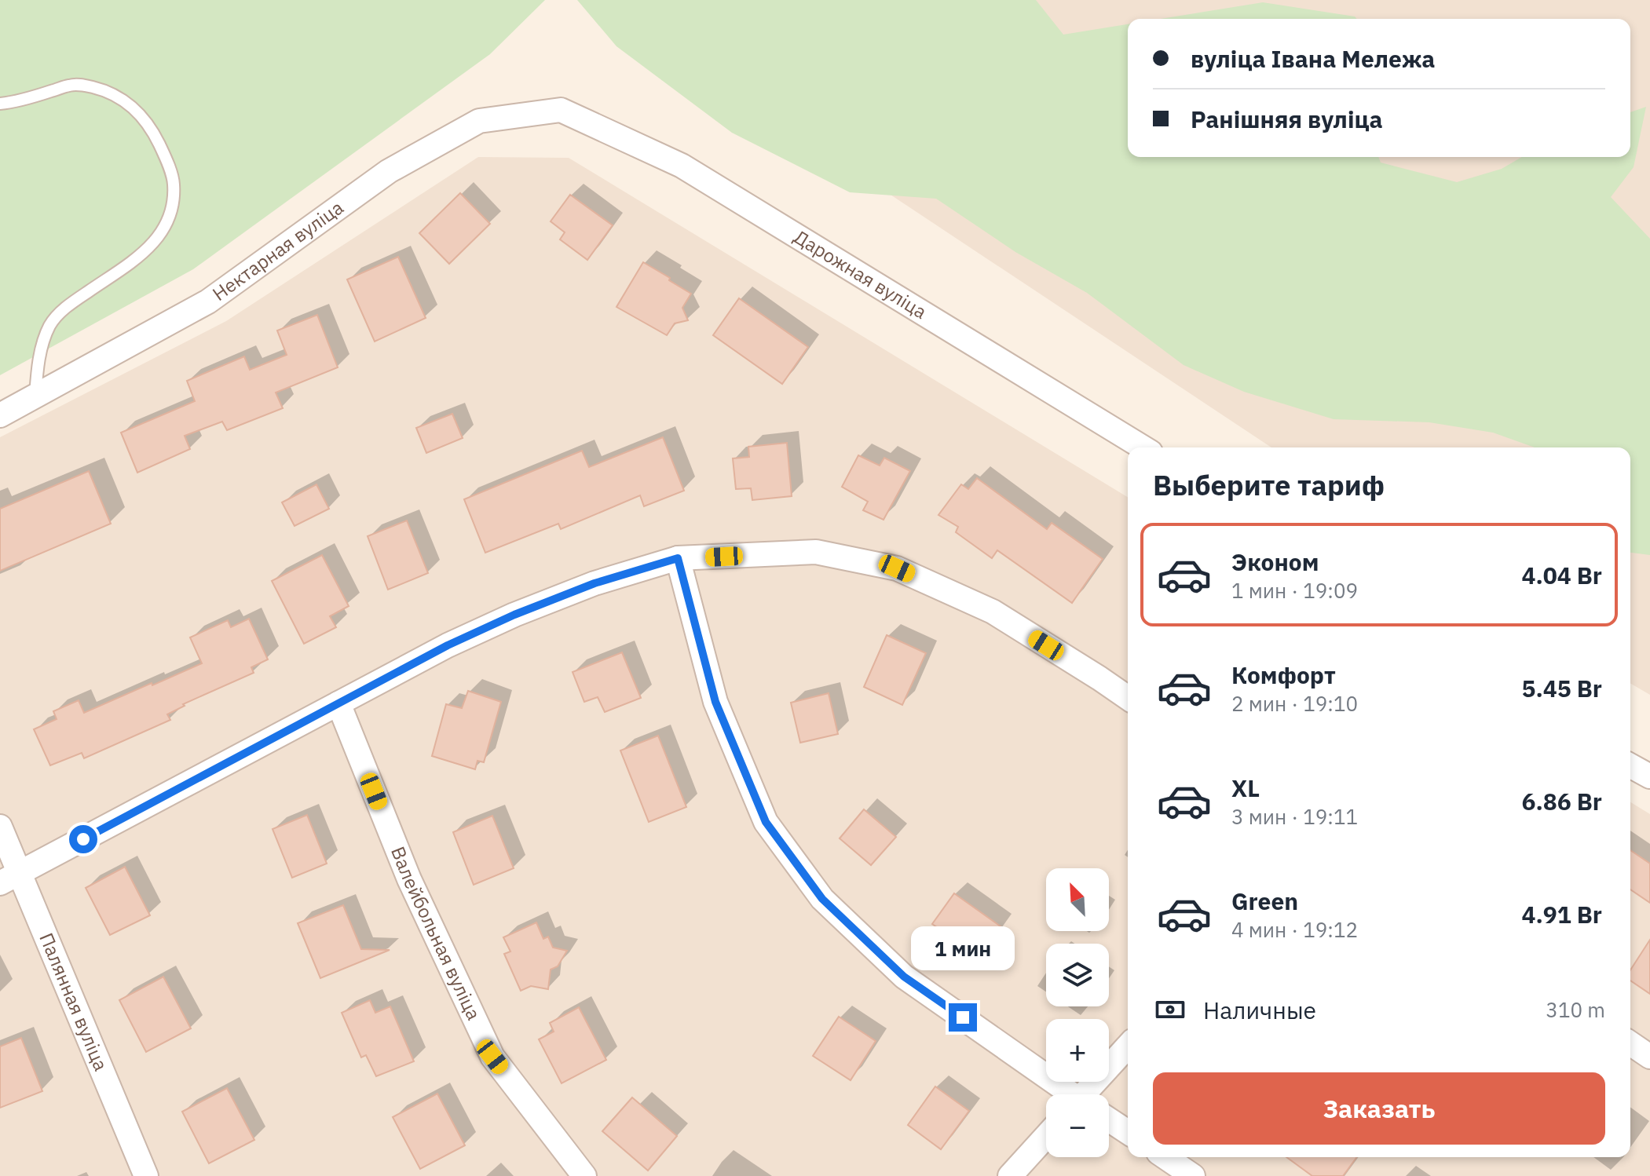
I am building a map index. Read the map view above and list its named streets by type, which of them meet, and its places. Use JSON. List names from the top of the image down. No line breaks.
{"streets":{"street":["Нектарная вуліца","Дарожная вуліца","Валейбольная вуліца","Палянная вуліца"]},"crossings":[["Нектарная вуліца","Дарожная вуліца"]],"north":"top left","page":{"banner":["вуліца Івана Мележа","Ранішняя вуліца"],"heading":"Выберите тариф","list":[{"name":"Эконом","note":"1 мин · 19:09","value":"4.04 Br"},{"name":"Комфорт","note":"2 мин · 19:10","value":"5.45 Br"},{"name":"XL","note":"3 мин · 19:11","value":"6.86 Br"},{"name":"Green","note":"4 мин · 19:12","value":"4.91 Br"}],"map_buttons":["+","−"],"bubble":"1 мин","pay":["Наличные","310 m"],"buttons":"Заказать"}}
